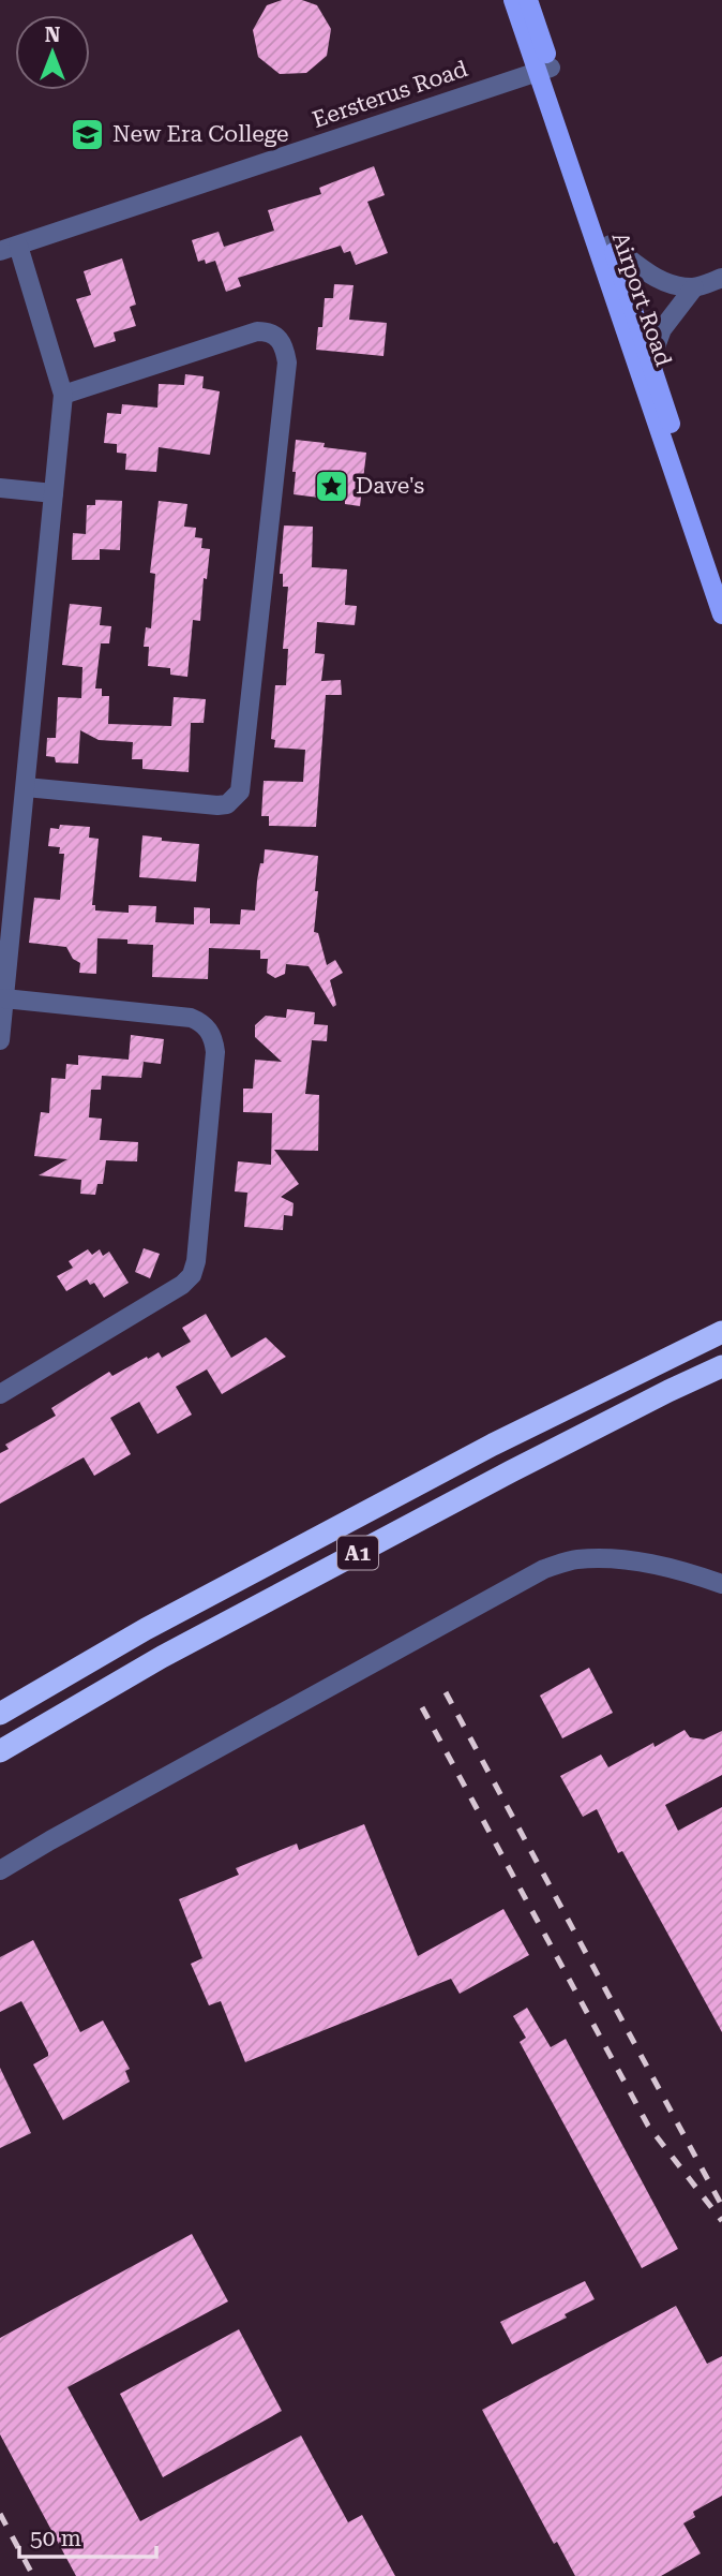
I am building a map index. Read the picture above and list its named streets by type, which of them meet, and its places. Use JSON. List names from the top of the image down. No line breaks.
{"streets":{"highway":["A1"],"main road":["Airport Road"],"street":["Eersterus Road"]},"crossings":[["Eersterus Road","Airport Road"]],"places":{"school or university":["New Era College"],"place":["Dave's"]},"scale_bar":"50 m","north":"top"}
